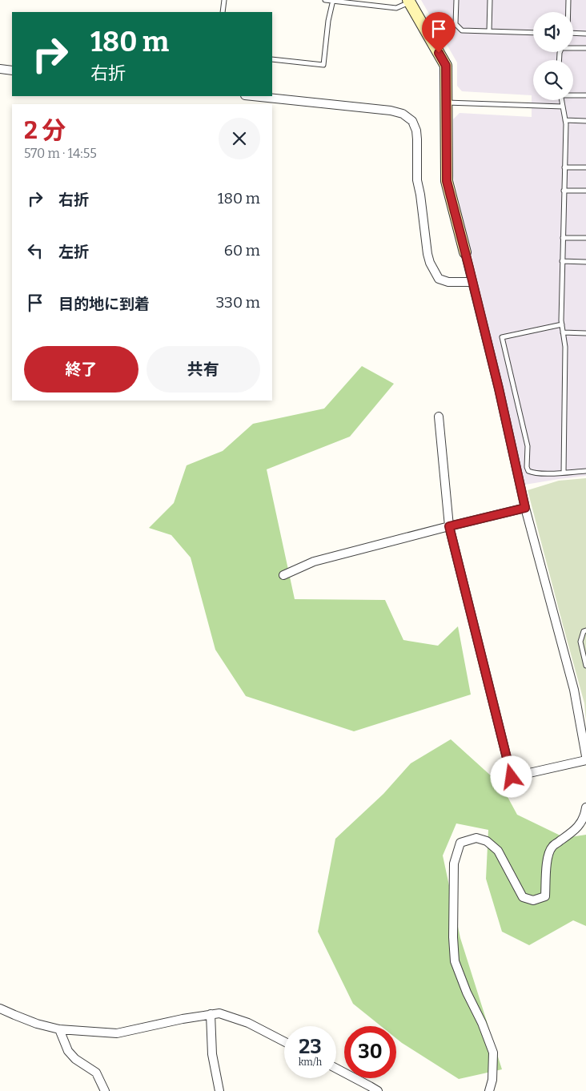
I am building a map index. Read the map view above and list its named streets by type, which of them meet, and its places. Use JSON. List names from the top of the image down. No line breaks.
{"page":{"turn":["180 m","右折"],"heading":["2 分","570 m · 14:55"],"list":[{"name":"右折","value":"180 m"},{"name":"左折","value":"60 m"},{"name":"目的地に到着","value":"330 m"}],"buttons":["終了","共有"],"speed":"23 km/h","limit":"30"}}
